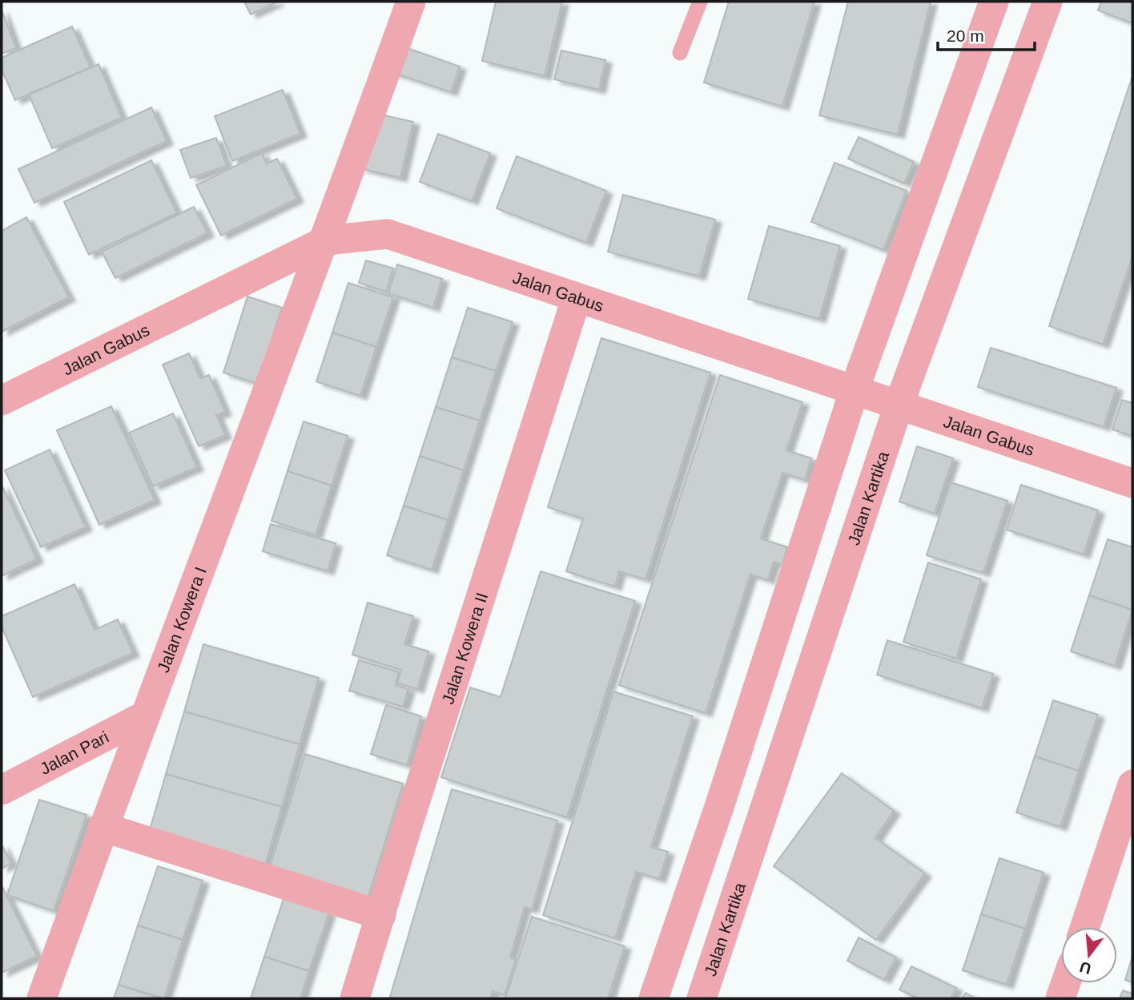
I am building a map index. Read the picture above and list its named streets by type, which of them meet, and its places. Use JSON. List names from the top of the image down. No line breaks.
{"streets":{"street":["Jalan Gabus","Jalan Kartika","Jalan Kowera I","Jalan Kowera II","Jalan Pari"]},"crossings":[["Jalan Gabus","Jalan Kartika"],["Jalan Gabus","Jalan Kowera I"],["Jalan Gabus","Jalan Kowera II"],["Jalan Kowera I","Jalan Pari"]],"scale_bar":"20 m","north":"bottom"}
